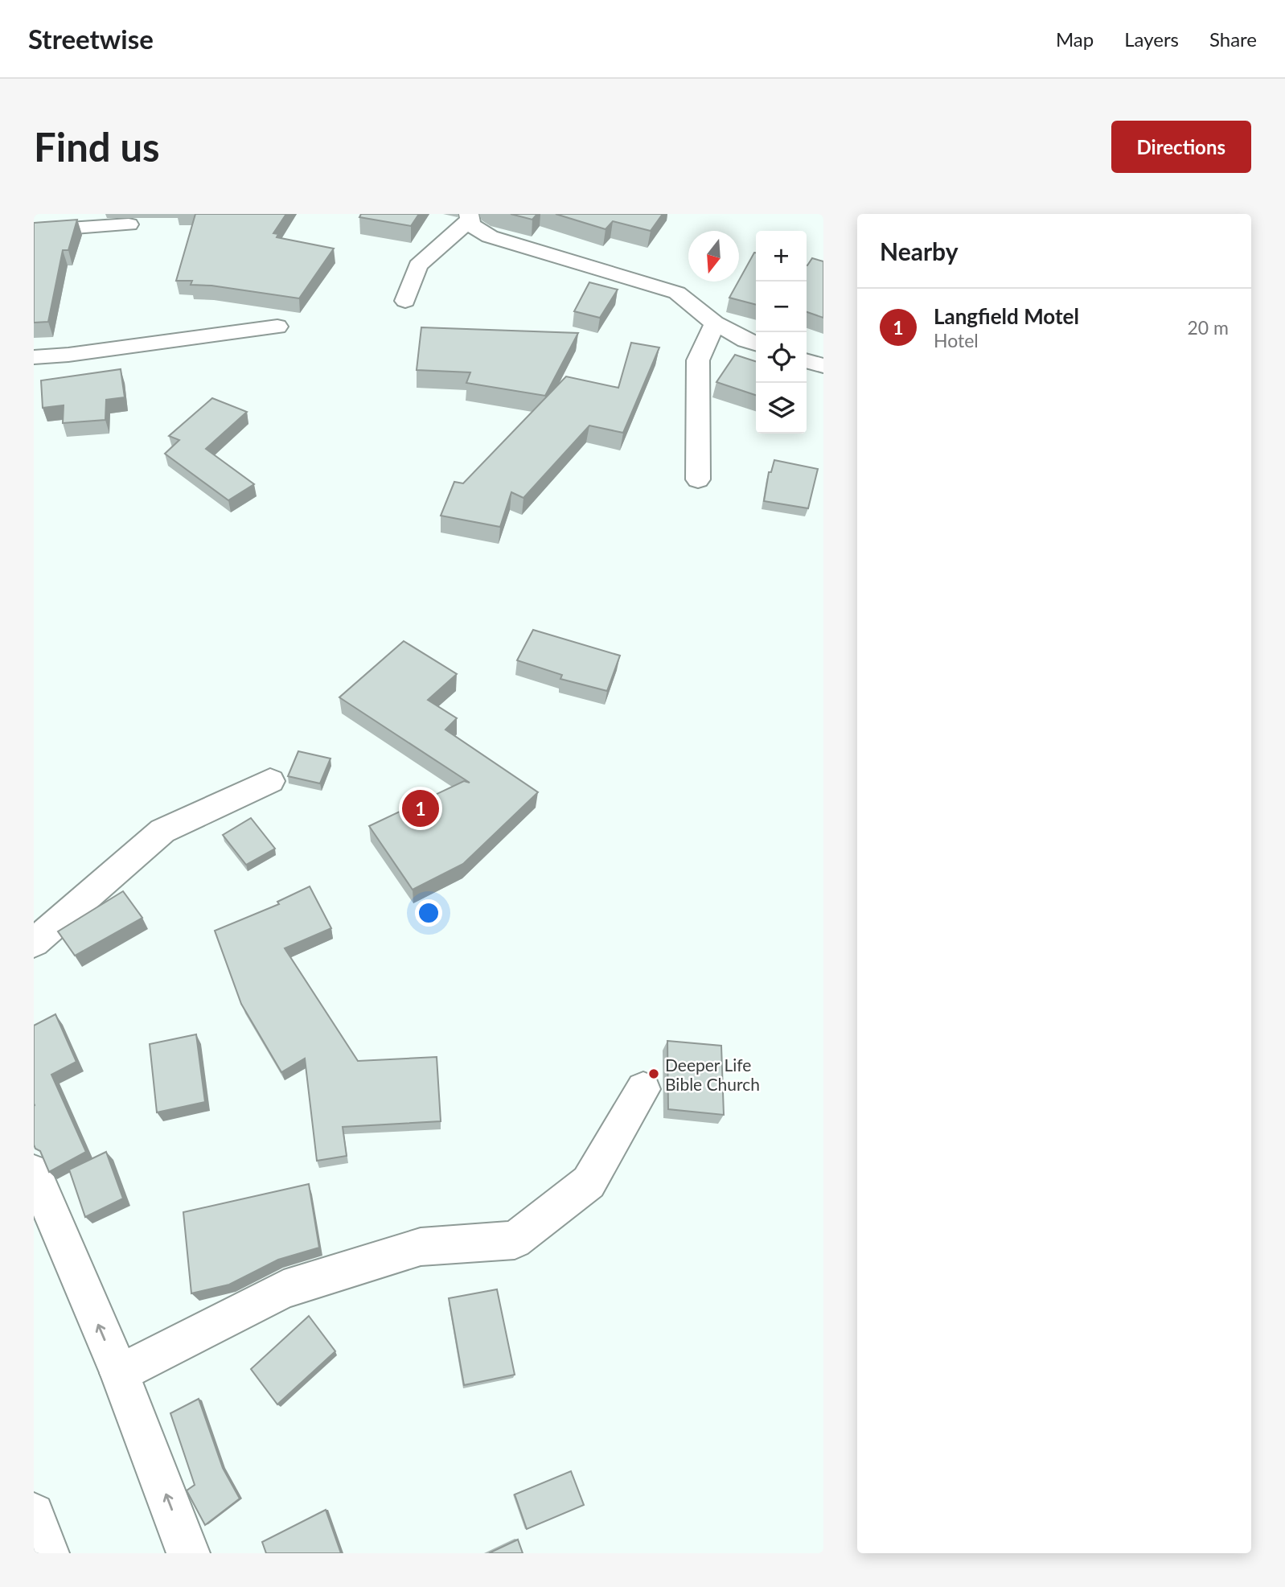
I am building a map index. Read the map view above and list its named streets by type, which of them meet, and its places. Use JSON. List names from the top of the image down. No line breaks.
{"places":["Deeper Life Bible Church"],"north":"bottom","page":{"header":"Streetwise","nav":["Map","Layers","Share"],"buttons":"Directions","title":"Find us","heading":"Nearby","map_buttons":["+","−"],"list":[{"mark":"1","name":"Langfield Motel","note":"Hotel","value":"20 m"}],"pins":"1"}}
